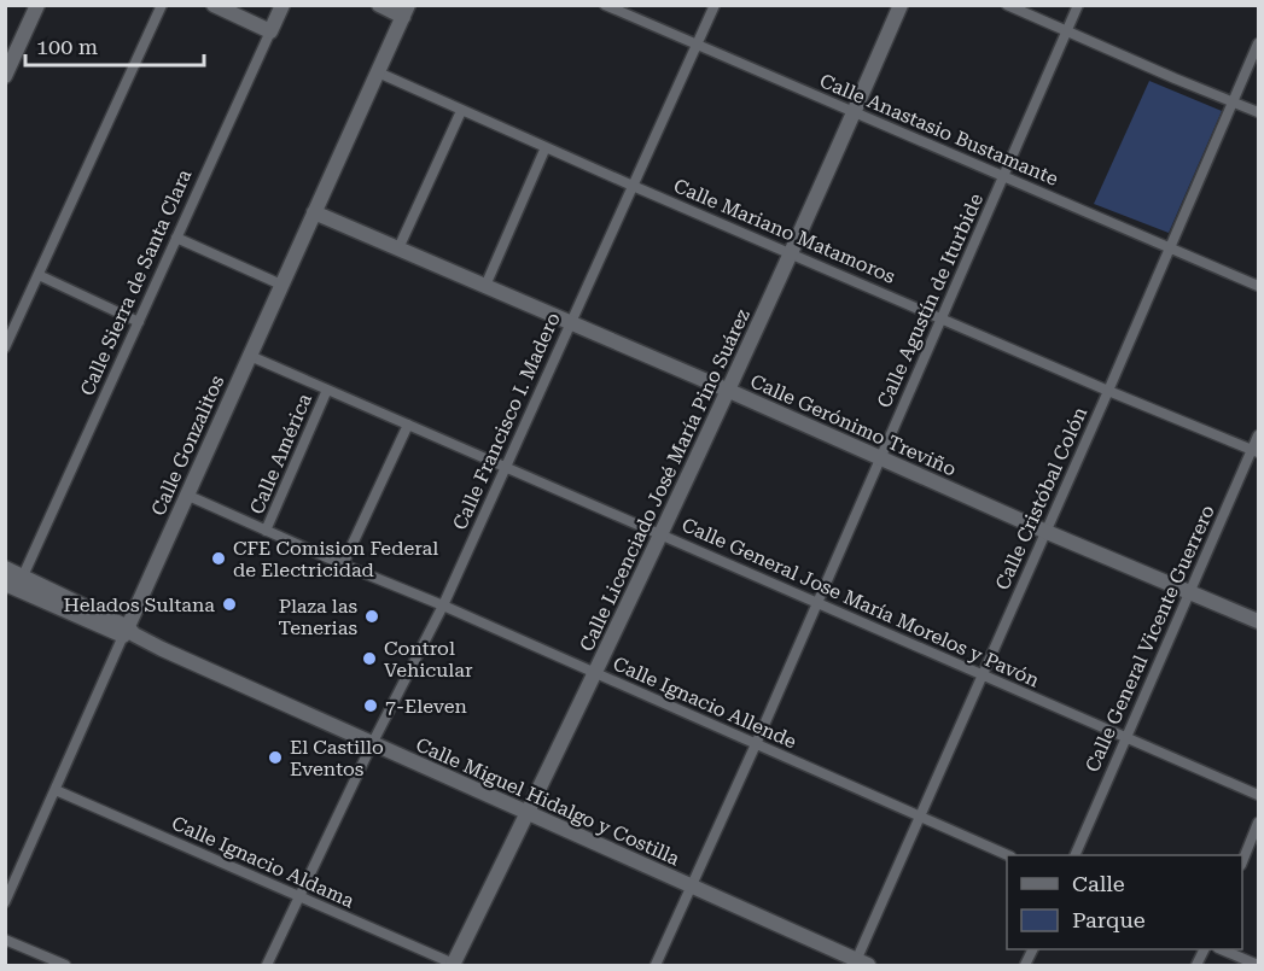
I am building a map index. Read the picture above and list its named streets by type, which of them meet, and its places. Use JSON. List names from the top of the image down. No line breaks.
{"streets":{"street":["Calle Anastasio Bustamante","Calle Mariano Matamoros","Calle Sierra de Santa Clara","Calle Agustín de Iturbide","Calle Francisco I. Madero","Calle Gerónimo Treviño","Calle Gonzalitos","Calle América","Calle Licenciado José María Pino Suárez","Calle Cristóbal Colón","Calle General Jose María Morelos y Pavón","Calle General Vicente Guerrero","Calle Ignacio Allende","Calle Miguel Hidalgo y Costilla","Calle Ignacio Aldama"]},"crossings":[["Calle Anastasio Bustamante","Calle Agustín de Iturbide"],["Calle Anastasio Bustamante","Calle Francisco I. Madero"],["Calle Anastasio Bustamante","Calle Licenciado José María Pino Suárez"],["Calle Anastasio Bustamante","Calle Cristóbal Colón"],["Calle Mariano Matamoros","Calle Agustín de Iturbide"],["Calle Mariano Matamoros","Calle Francisco I. Madero"],["Calle Mariano Matamoros","Calle Gonzalitos"],["Calle Mariano Matamoros","Calle Licenciado José María Pino Suárez"],["Calle Mariano Matamoros","Calle Cristóbal Colón"],["Calle Mariano Matamoros","Calle General Vicente Guerrero"],["Calle Sierra de Santa Clara","Calle Miguel Hidalgo y Costilla"],["Calle Agustín de Iturbide","Calle Gerónimo Treviño"],["Calle Agustín de Iturbide","Calle General Jose María Morelos y Pavón"],["Calle Agustín de Iturbide","Calle Ignacio Allende"],["Calle Agustín de Iturbide","Calle Miguel Hidalgo y Costilla"],["Calle Francisco I. Madero","Calle Gerónimo Treviño"],["Calle Francisco I. Madero","Calle General Jose María Morelos y Pavón"],["Calle Francisco I. Madero","Calle Ignacio Allende"],["Calle Francisco I. Madero","Calle Miguel Hidalgo y Costilla"],["Calle Francisco I. Madero","Calle Ignacio Aldama"],["Calle Gerónimo Treviño","Calle Gonzalitos"],["Calle Gerónimo Treviño","Calle Licenciado José María Pino Suárez"],["Calle Gerónimo Treviño","Calle Cristóbal Colón"],["Calle Gerónimo Treviño","Calle General Vicente Guerrero"],["Calle Gonzalitos","Calle General Jose María Morelos y Pavón"],["Calle Gonzalitos","Calle Ignacio Allende"],["Calle Gonzalitos","Calle Miguel Hidalgo y Costilla"],["Calle Gonzalitos","Calle Ignacio Aldama"],["Calle América","Calle General Jose María Morelos y Pavón"],["Calle América","Calle Ignacio Allende"],["Calle Licenciado José María Pino Suárez","Calle General Jose María Morelos y Pavón"],["Calle Licenciado José María Pino Suárez","Calle Ignacio Allende"],["Calle Licenciado José María Pino Suárez","Calle Miguel Hidalgo y Costilla"],["Calle Licenciado José María Pino Suárez","Calle Ignacio Aldama"],["Calle Cristóbal Colón","Calle General Jose María Morelos y Pavón"],["Calle Cristóbal Colón","Calle Ignacio Allende"],["Calle Cristóbal Colón","Calle Miguel Hidalgo y Costilla"],["Calle General Jose María Morelos y Pavón","Calle General Vicente Guerrero"]],"places":["CFE Comision Federal de Electricidad","Helados Sultana","Plaza las Tenerias","Control Vehicular","7-Eleven","El Castillo Eventos"],"legend":["Calle","Parque"],"scale_bar":"100 m"}
